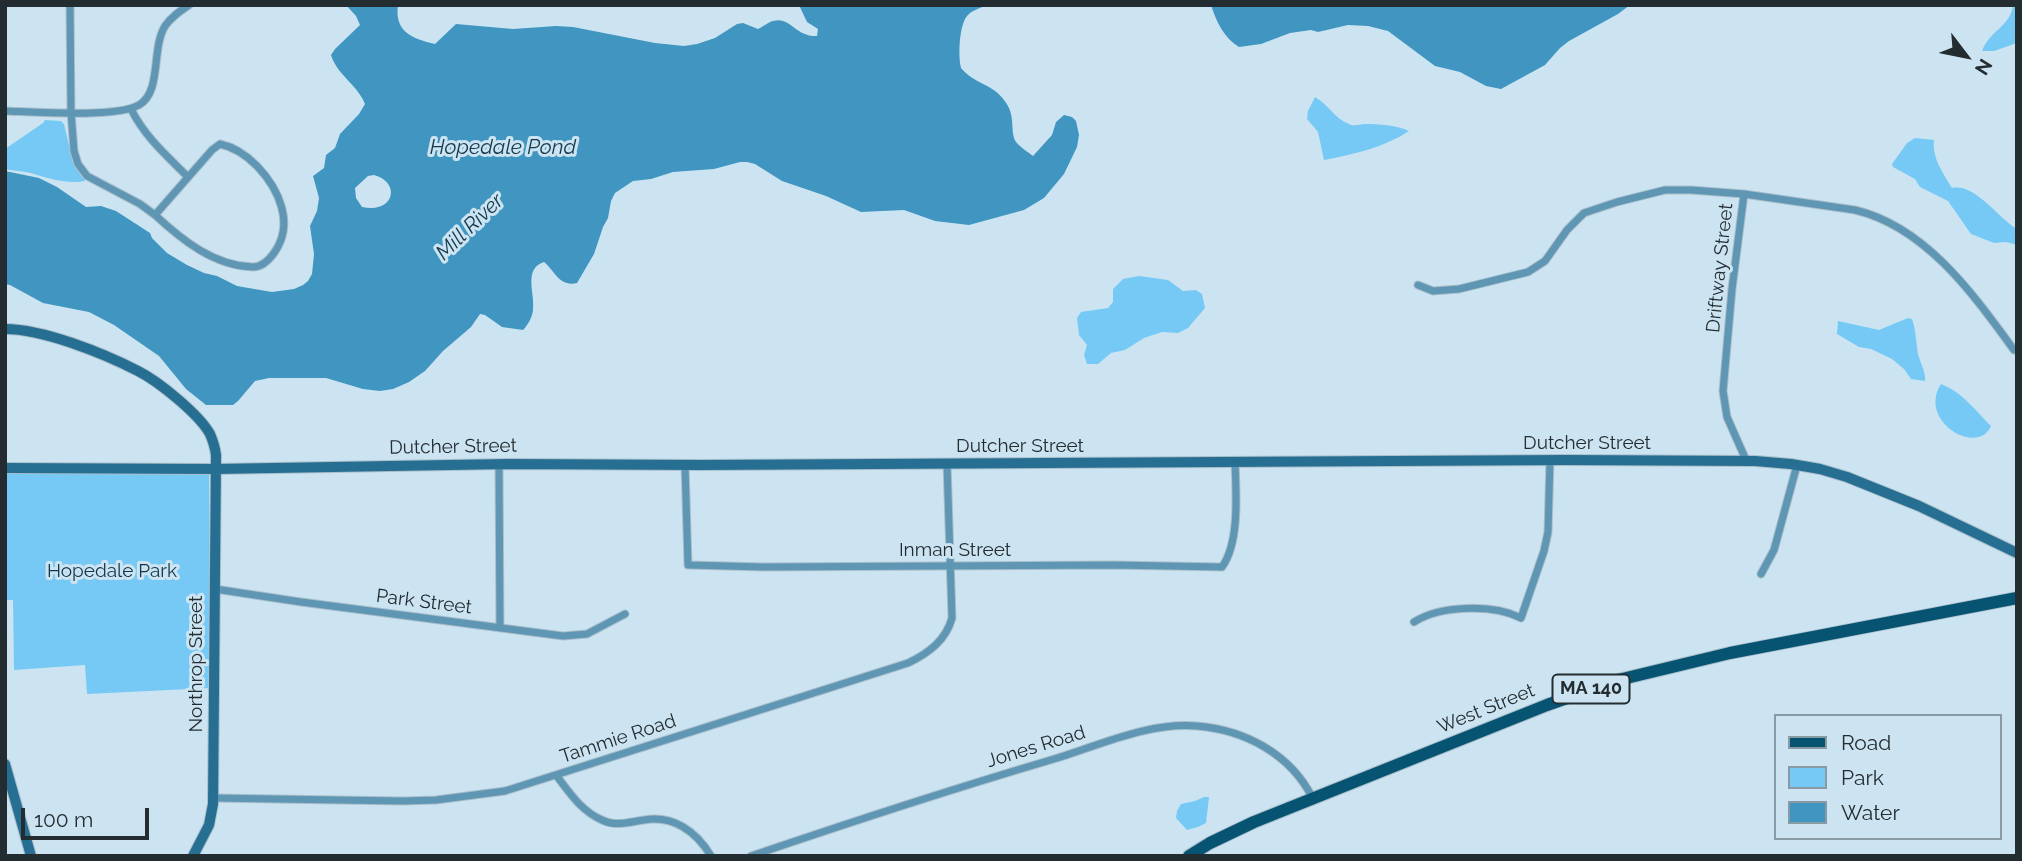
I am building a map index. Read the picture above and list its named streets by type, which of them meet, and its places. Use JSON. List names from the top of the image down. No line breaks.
{"streets":{"main road":["MA 140","West Street"],"street":["Driftway Street","Dutcher Street","Inman Street","Park Street","Northrop Street","Tammie Road","Jones Road"]},"crossings":[["Driftway Street","Dutcher Street"],["Dutcher Street","Inman Street"],["Dutcher Street","Northrop Street"],["Dutcher Street","Tammie Road"],["Inman Street","Tammie Road"],["Park Street","Northrop Street"],["Northrop Street","Tammie Road"],["West Street","Jones Road"]],"water":["Hopedale Pond","Mill River"],"parks":["Hopedale Park"],"legend":["Road","Park","Water"],"scale_bar":"100 m","north":"bottom right"}
